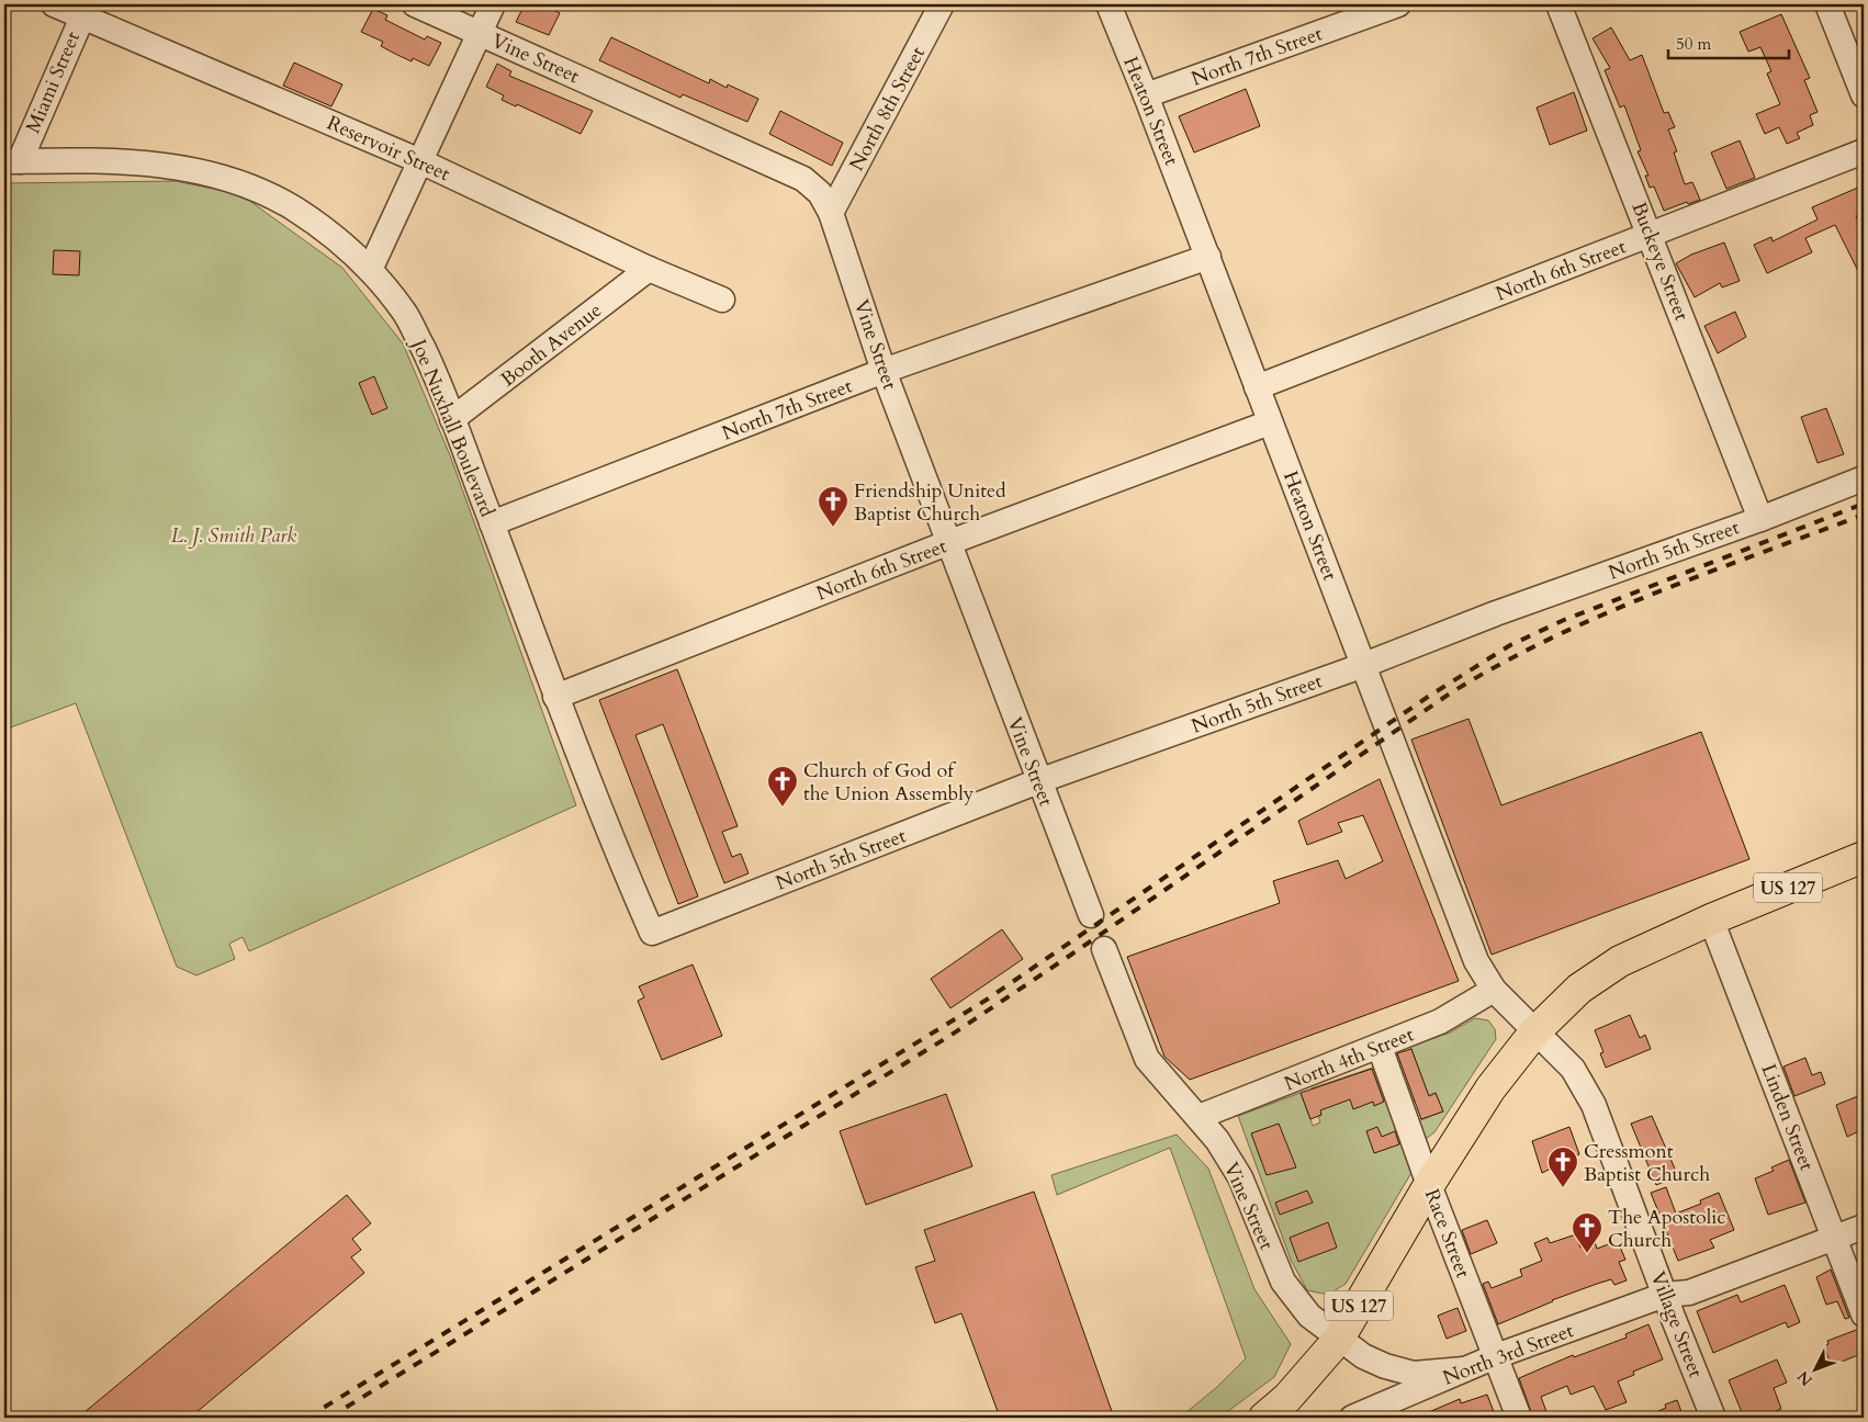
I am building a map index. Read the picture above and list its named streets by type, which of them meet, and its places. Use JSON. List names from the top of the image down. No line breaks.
{"streets":{"highway":["US 127"],"street":["North 7th Street","Vine Street","Miami Street","North 8th Street","Heaton Street","Reservoir Street","Buckeye Street","North 6th Street","Booth Avenue","Joe Nuxhall Boulevard","North 5th Street","North 4th Street","Linden Street","Race Street","Village Street","North 3rd Street"]},"crossings":[["North 7th Street","Vine Street"],["North 7th Street","Heaton Street"],["North 7th Street","Joe Nuxhall Boulevard"],["Vine Street","North 8th Street"],["Vine Street","North 6th Street"],["Vine Street","North 5th Street"],["Vine Street","US 127"],["Vine Street","North 4th Street"],["Vine Street","North 3rd Street"],["Miami Street","Reservoir Street"],["Miami Street","Joe Nuxhall Boulevard"],["Heaton Street","North 6th Street"],["Heaton Street","North 5th Street"],["Heaton Street","US 127"],["Heaton Street","North 4th Street"],["Heaton Street","Village Street"],["Reservoir Street","Booth Avenue"],["Buckeye Street","North 6th Street"],["Buckeye Street","North 5th Street"],["North 6th Street","Joe Nuxhall Boulevard"],["Booth Avenue","Joe Nuxhall Boulevard"],["Joe Nuxhall Boulevard","North 5th Street"],["US 127","Linden Street"],["US 127","Race Street"],["US 127","Village Street"],["North 4th Street","Race Street"],["Linden Street","North 3rd Street"],["Race Street","North 3rd Street"],["Village Street","North 3rd Street"]],"parks":["L. J. Smith Park"],"places":{"church":["Friendship United Baptist Church","Church of God of the Union Assembly","Cressmont Baptist Church","The Apostolic Church"]},"scale_bar":"50 m","north":"bottom left"}
